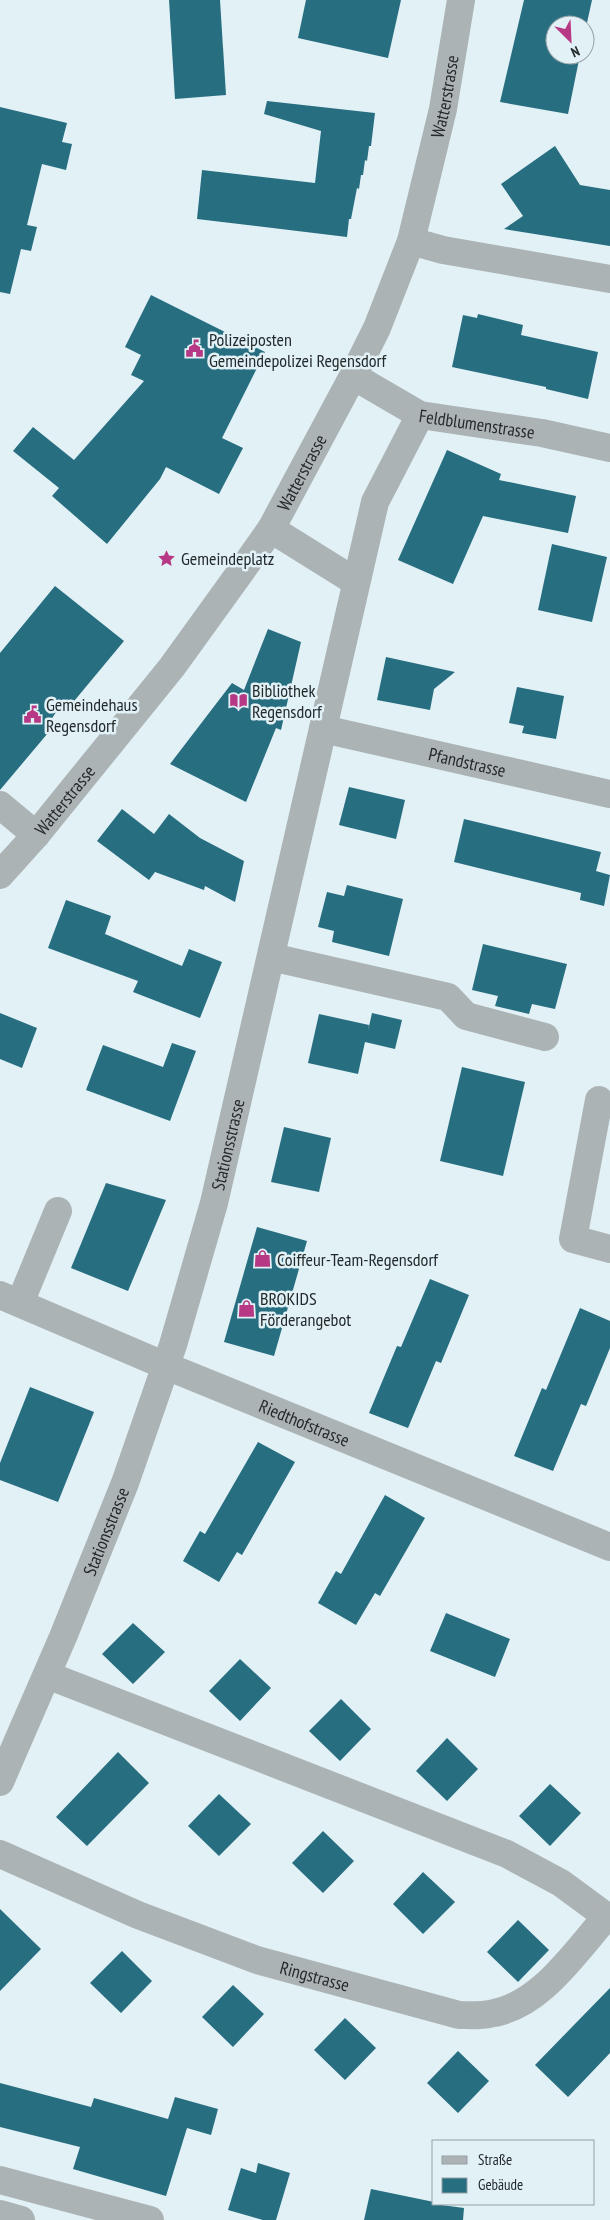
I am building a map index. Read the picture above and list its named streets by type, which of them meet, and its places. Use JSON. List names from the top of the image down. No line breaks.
{"streets":{"street":["Watterstrasse","Feldblumenstrasse","Pfandstrasse","Stationsstrasse","Riedthofstrasse","Ringstrasse"]},"crossings":[["Watterstrasse","Feldblumenstrasse"],["Feldblumenstrasse","Stationsstrasse"],["Pfandstrasse","Stationsstrasse"],["Stationsstrasse","Riedthofstrasse"],["Stationsstrasse","Ringstrasse"]],"places":{"public building":["Polizeiposten Gemeindepolizei Regensdorf","Gemeindehaus Regensdorf"],"place":["Gemeindeplatz"],"library":["Bibliothek Regensdorf"],"shop":["Coiffeur-Team-Regensdorf","BROKIDS Förderangebot"]},"legend":["Straße","Gebäude"],"north":"bottom right"}
